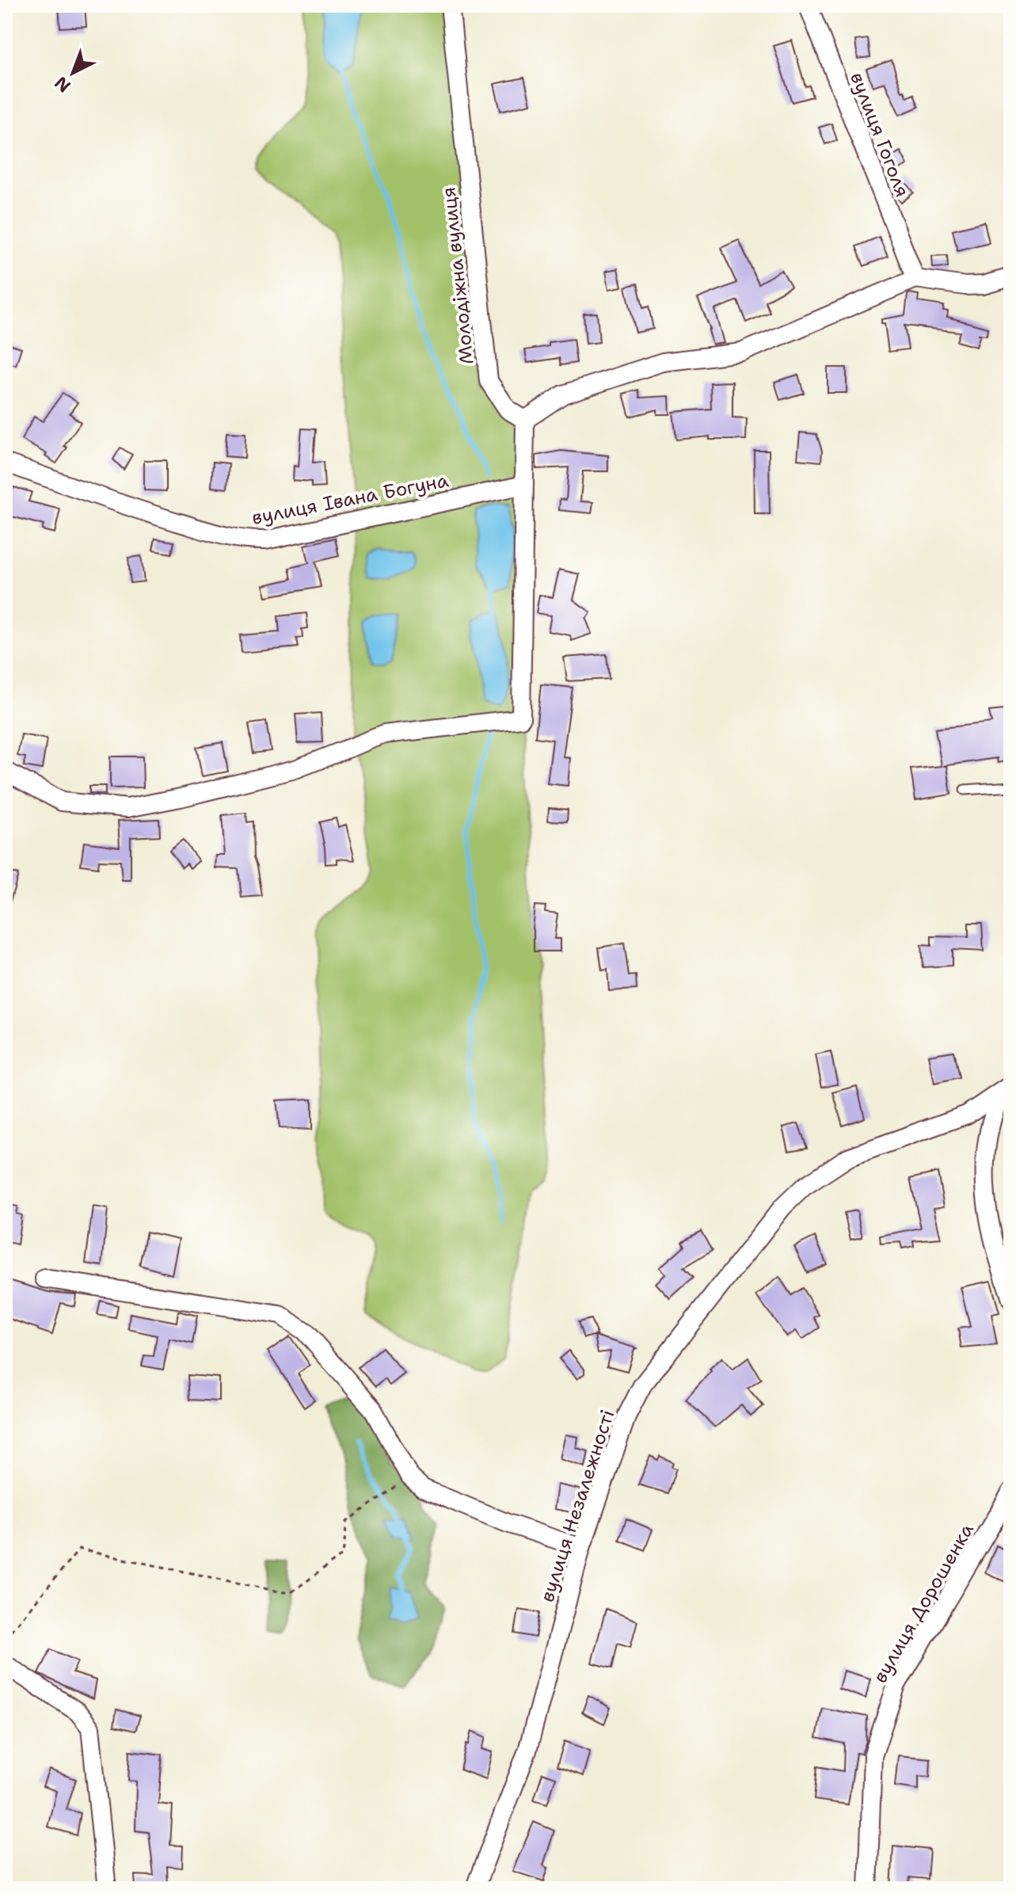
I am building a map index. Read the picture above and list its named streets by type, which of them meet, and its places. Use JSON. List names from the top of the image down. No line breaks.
{"streets":{"street":["вулиця Гоголя","Молодіжна вулиця","вулиця Івана Богуна","вулиця Незалежності","вулиця Дорошенка"]},"north":"bottom left"}
